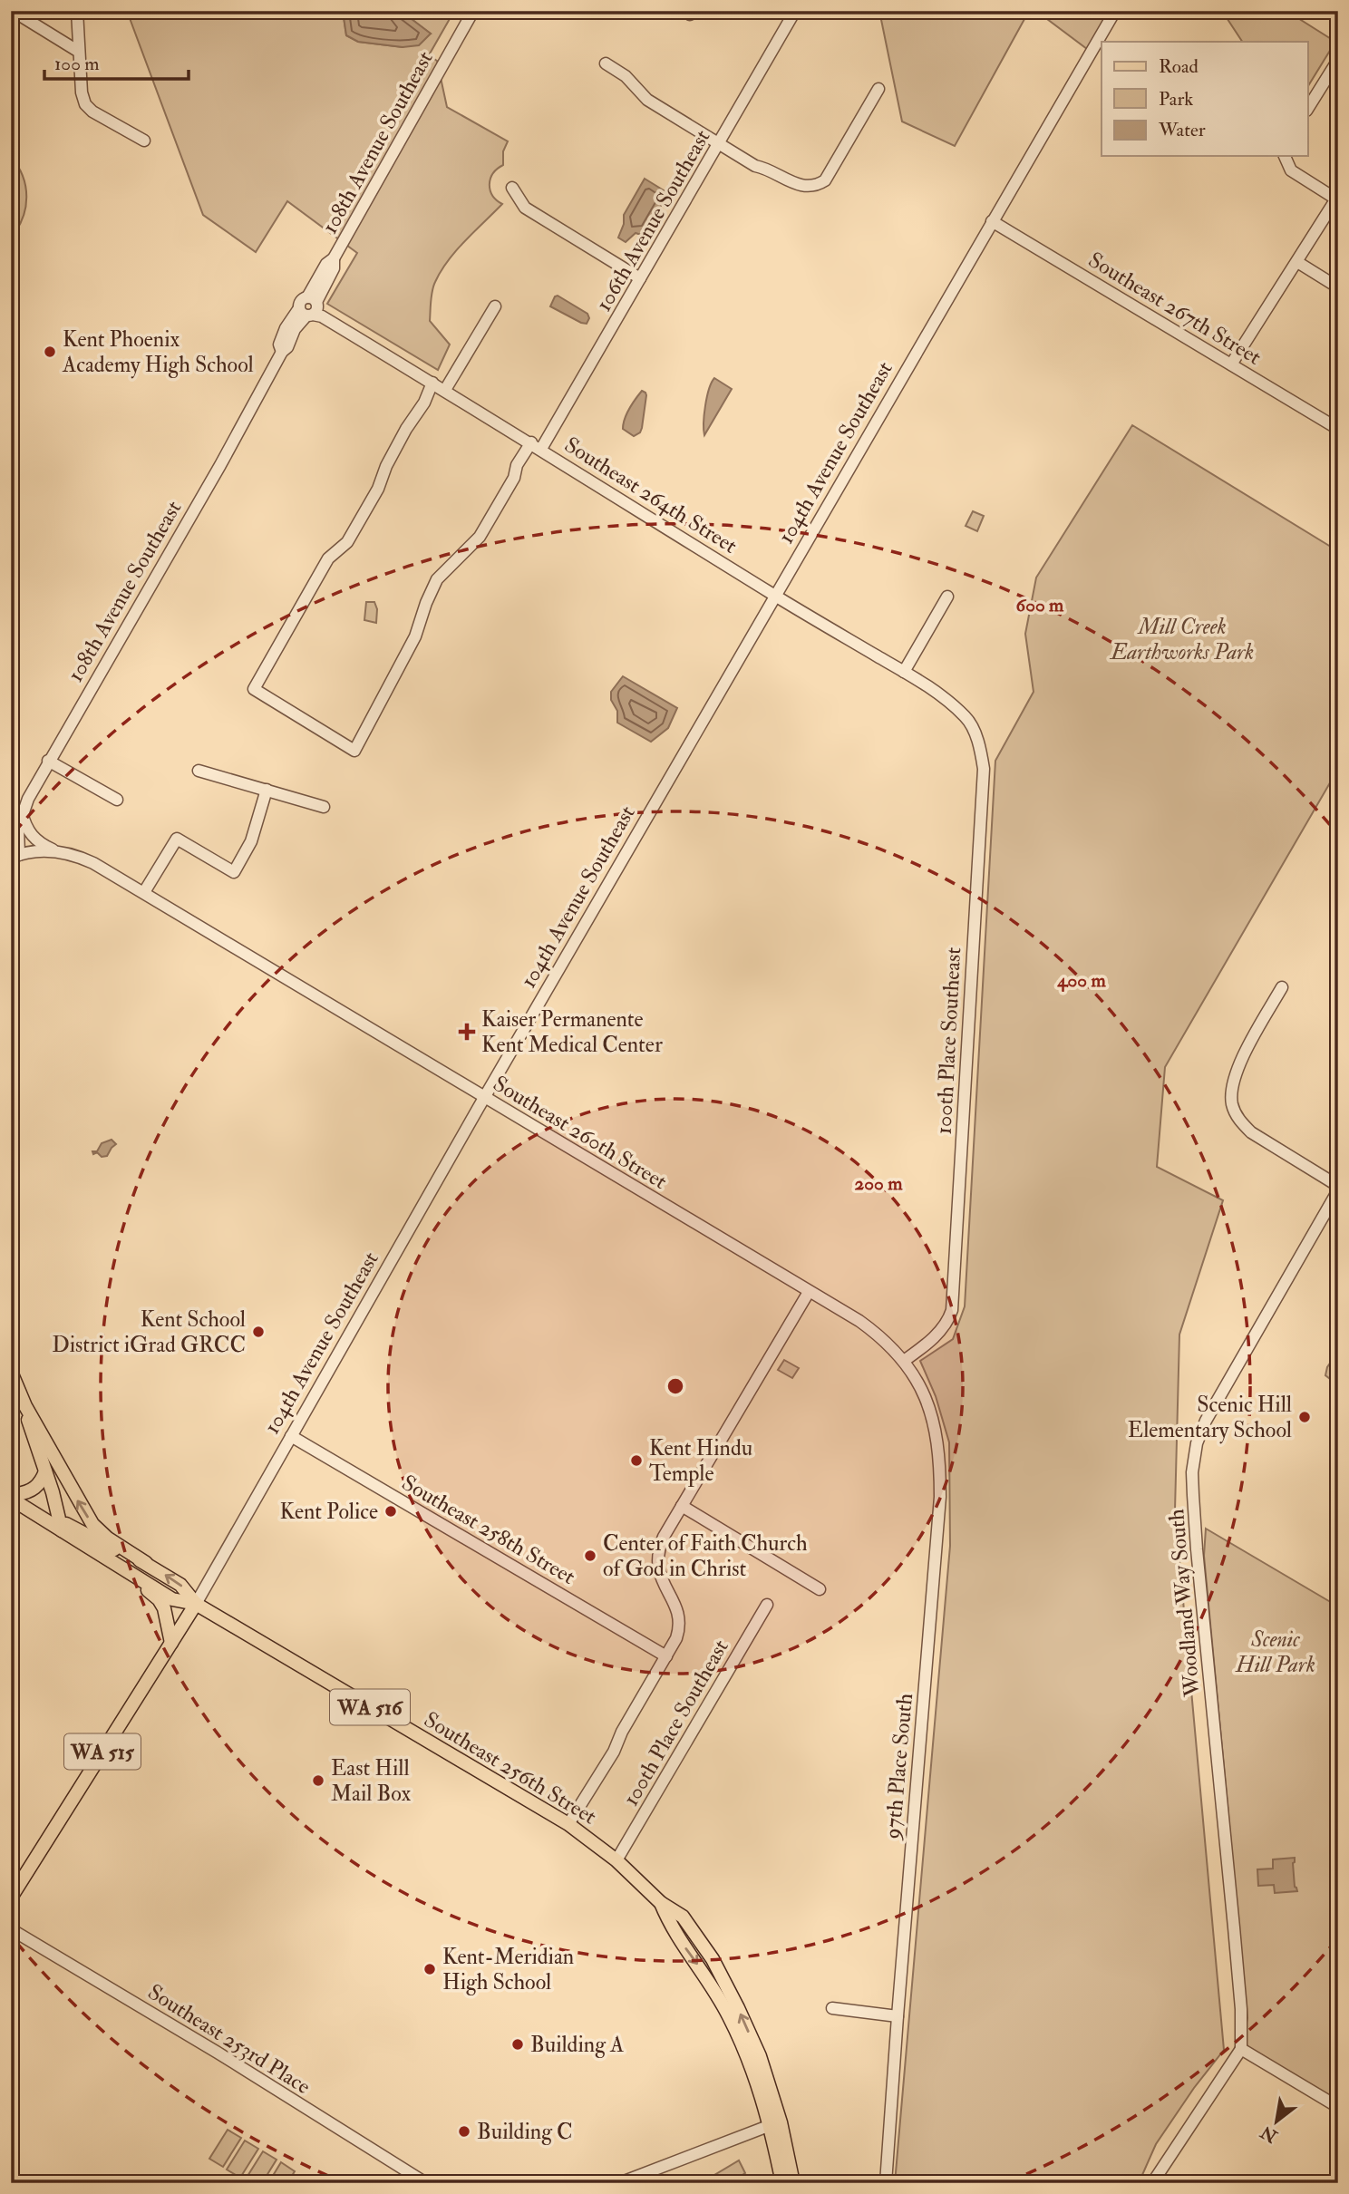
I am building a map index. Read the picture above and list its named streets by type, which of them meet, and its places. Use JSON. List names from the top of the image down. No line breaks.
{"streets":{"main road":["104th Avenue Southeast","WA 516","WA 515","Southeast 256th Street"],"street":["108th Avenue Southeast","106th Avenue Southeast","Southeast 267th Street","Southeast 264th Street","100th Place Southeast","Southeast 260th Street","Southeast 258th Street","Woodland Way South","97th Place South","Southeast 253rd Place"]},"crossings":[["108th Avenue Southeast","Southeast 264th Street"],["108th Avenue Southeast","Southeast 260th Street"],["106th Avenue Southeast","Southeast 264th Street"],["Southeast 267th Street","104th Avenue Southeast"],["104th Avenue Southeast","Southeast 264th Street"],["104th Avenue Southeast","Southeast 260th Street"],["104th Avenue Southeast","Southeast 258th Street"],["104th Avenue Southeast","Southeast 256th Street"],["Southeast 264th Street","100th Place Southeast"],["100th Place Southeast","Southeast 260th Street"],["100th Place Southeast","97th Place South"],["100th Place Southeast","Southeast 256th Street"],["Southeast 260th Street","97th Place South"],["WA 516","Southeast 256th Street"]],"parks":["Mill Creek Earthworks Park","Scenic Hill Park"],"places":{"other":["Kent Phoenix Academy High School","Kent School District iGrad GRCC","Scenic Hill Elementary School","Kent Hindu Temple","Kent Police","Center of Faith Church of God in Christ","East Hill Mail Box","Kent-Meridian High School","Building A","Building C"],"health":["Kaiser Permanente Kent Medical Center"]},"legend":["Road","Park","Water"],"scale_bar":"100 m","north":"bottom left","rings":["600 m","400 m","200 m"]}
